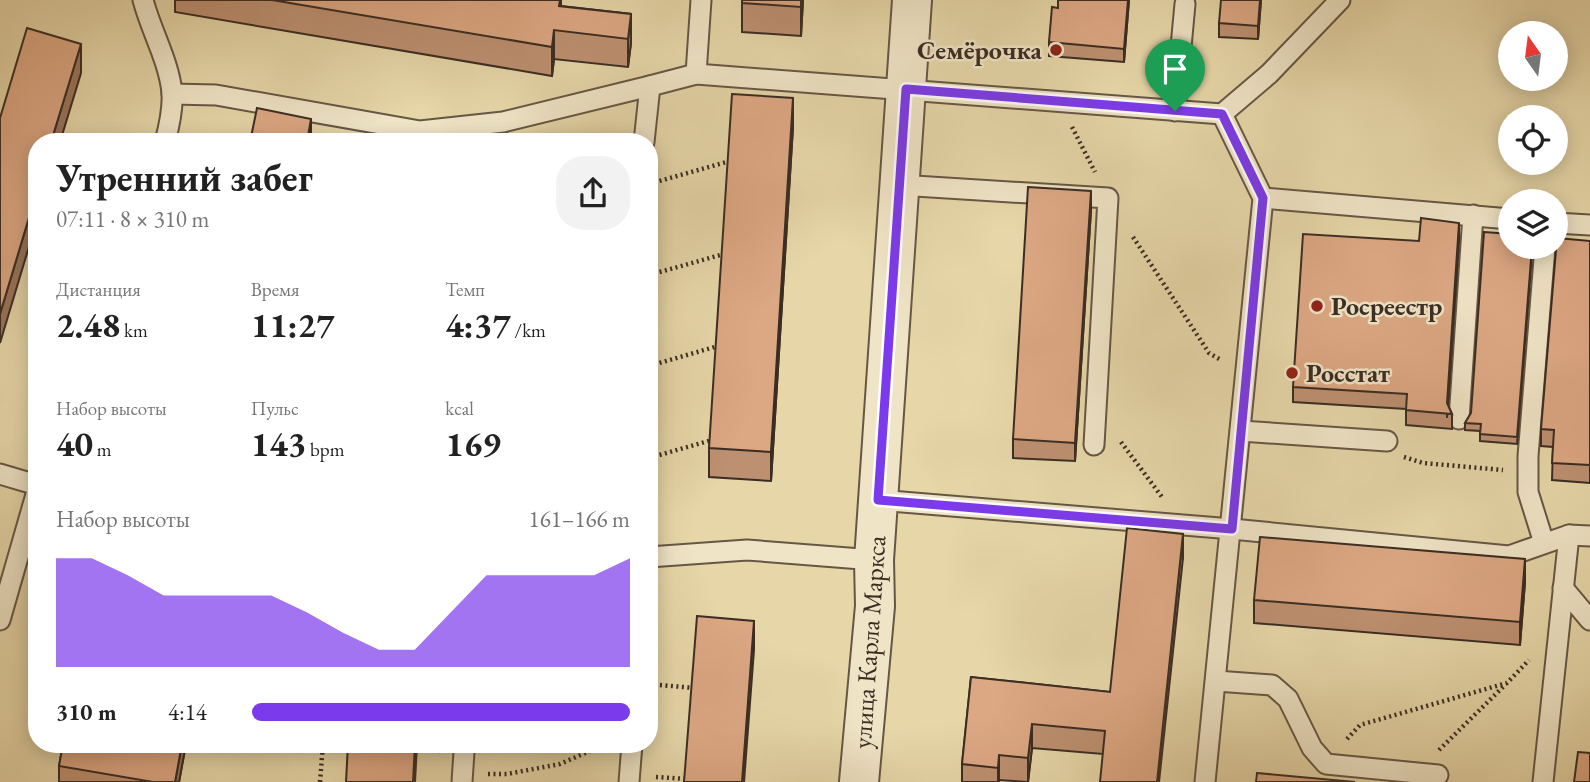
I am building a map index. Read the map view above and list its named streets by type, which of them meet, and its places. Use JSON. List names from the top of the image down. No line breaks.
{"streets":{"street":["улица Карла Маркса"]},"places":["Семёрочка","Росреестр","Росстат"],"north":"top","page":{"heading":["Утренний забег","07:11 · 8 × 310 m"],"stats":[["Дистанция","2.48 km"],["Время","11:27"],["Темп","4:37 /km"],["Набор высоты","40 m"],["Пульс","143 bpm"],["kcal","169"]],"chart":["Набор высоты","161–166 m"],"list":[{"name":"310 m","note":"4:14"}]}}
